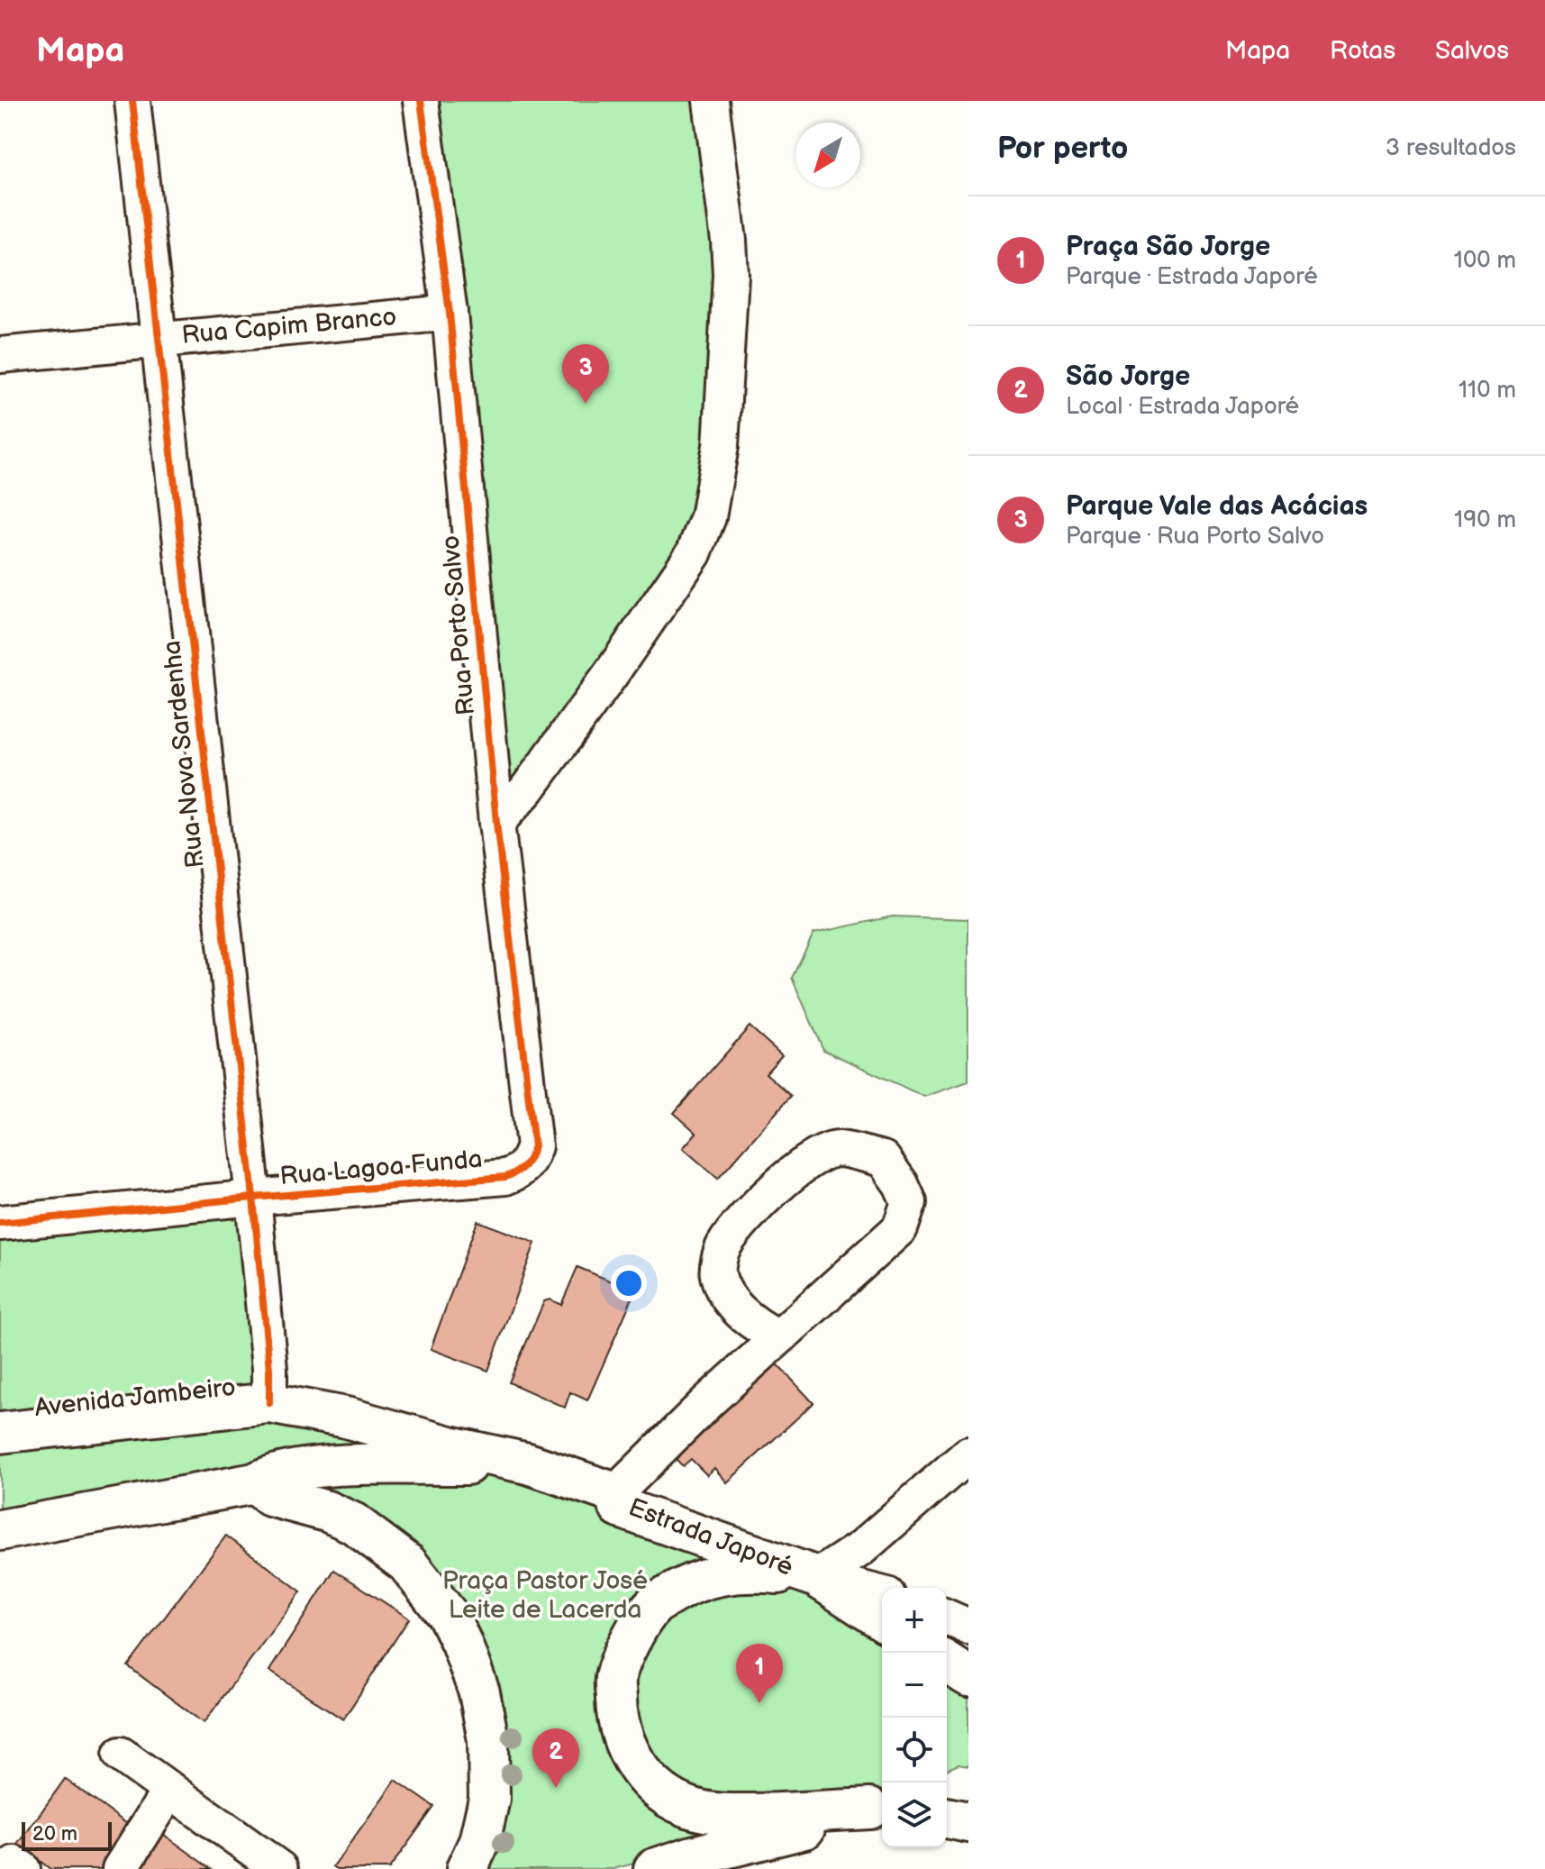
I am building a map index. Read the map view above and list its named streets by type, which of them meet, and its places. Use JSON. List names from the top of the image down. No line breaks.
{"streets":{"main road":["Avenida Jambeiro","Estrada Japoré"],"street":["Rua Capim Branco","Rua Porto Salvo","Rua Nova Sardenha","Rua Lagoa Funda"]},"crossings":[["Rua Capim Branco","Rua Porto Salvo"],["Rua Capim Branco","Rua Nova Sardenha"],["Rua Porto Salvo","Rua Lagoa Funda"],["Rua Nova Sardenha","Rua Lagoa Funda"],["Rua Nova Sardenha","Avenida Jambeiro"],["Avenida Jambeiro","Estrada Japoré"]],"parks":["Praça Pastor José Leite de Lacerda"],"scale_bar":"20 m","north":"bottom left","page":{"header":"Mapa","nav":["Mapa","Rotas","Salvos"],"heading":["Por perto","3 resultados"],"list":[{"mark":"1","name":"Praça São Jorge","note":"Parque · Estrada Japoré","value":"100 m"},{"mark":"2","name":"São Jorge","note":"Local · Estrada Japoré","value":"110 m"},{"mark":"3","name":"Parque Vale das Acácias","note":"Parque · Rua Porto Salvo","value":"190 m"}],"pins":["3","1","2"],"map_buttons":["+","−"],"scale":"20 m"}}
